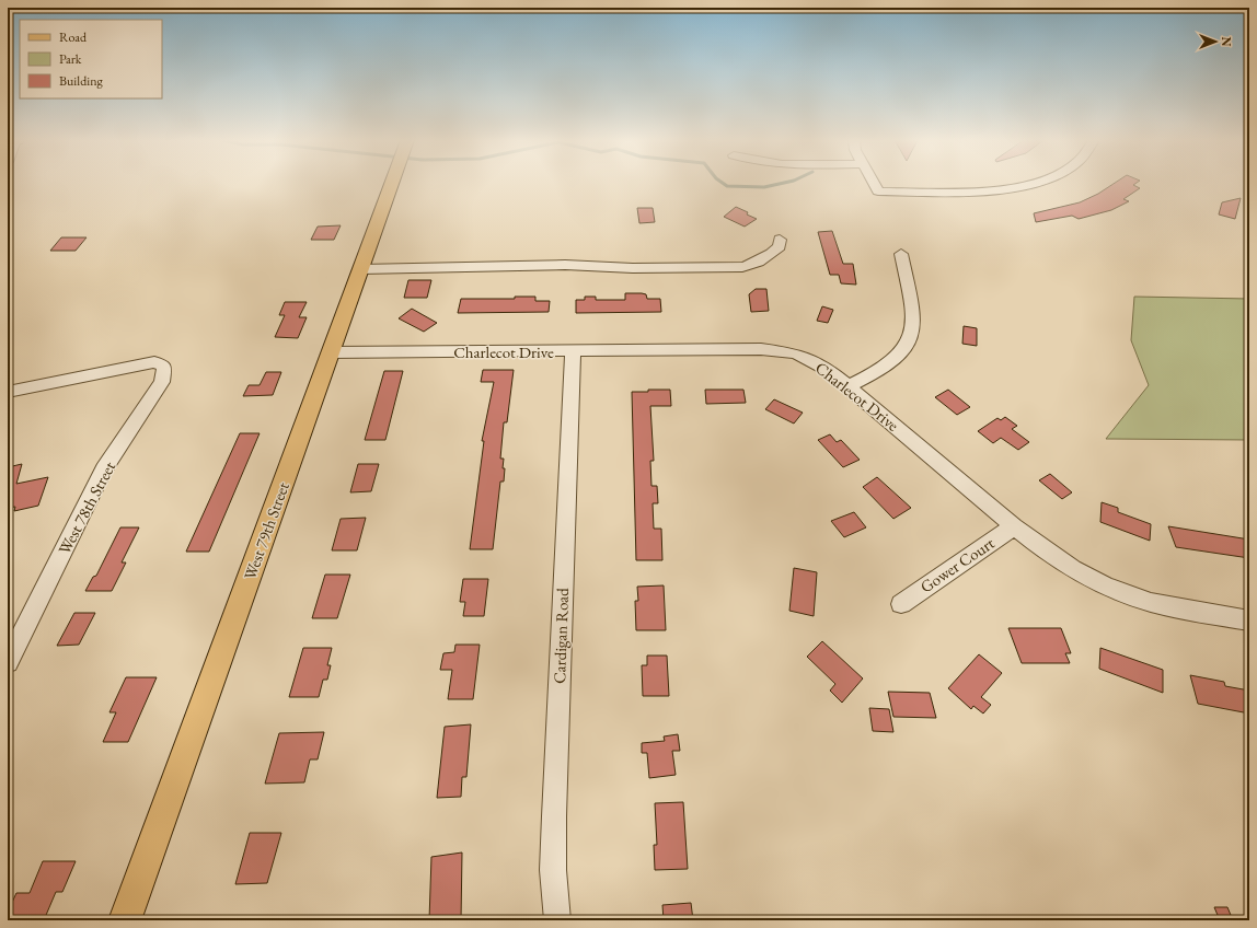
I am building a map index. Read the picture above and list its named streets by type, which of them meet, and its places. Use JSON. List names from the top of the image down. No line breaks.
{"streets":{"main road":["West 79th Street"],"street":["Charlecot Drive","West 78th Street","Gower Court","Cardigan Road"]},"crossings":[["Charlecot Drive","West 79th Street"],["Charlecot Drive","Gower Court"],["Charlecot Drive","Cardigan Road"]],"legend":["Road","Park","Building"],"north":"right"}
